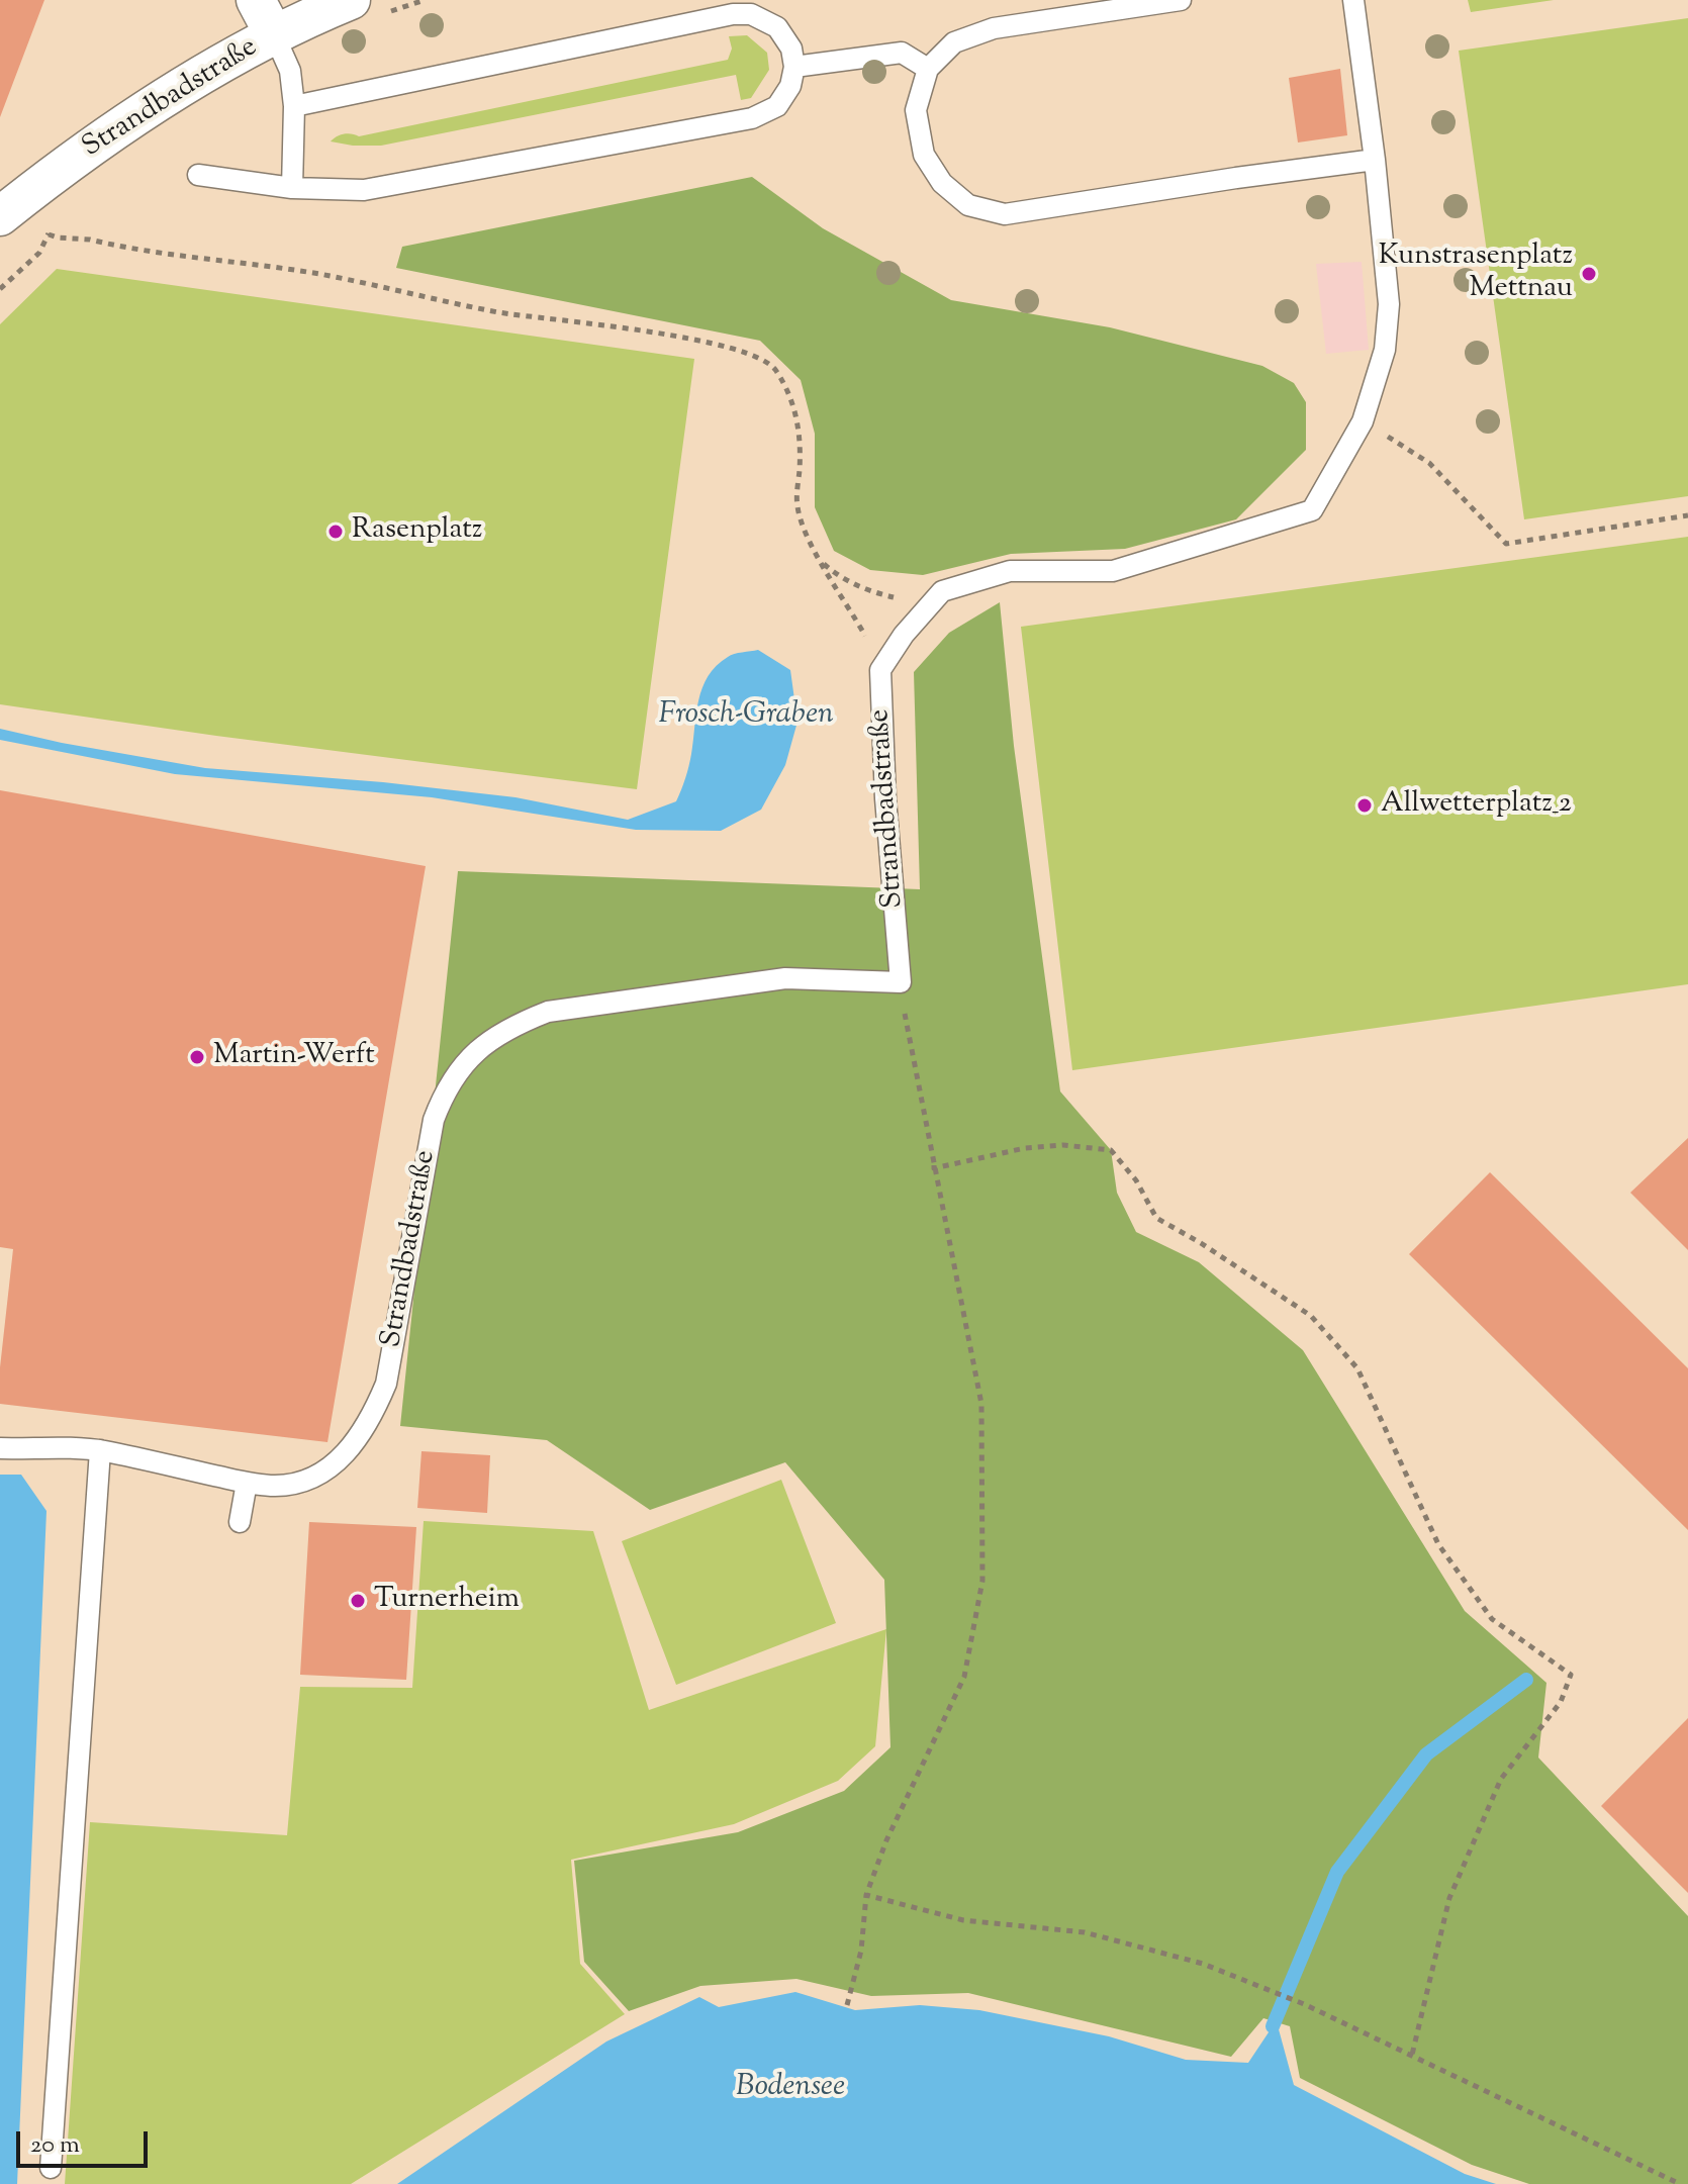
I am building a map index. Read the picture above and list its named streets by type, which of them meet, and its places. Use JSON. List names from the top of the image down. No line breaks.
{"streets":{"street":["Strandbadstraße"]},"water":["Frosch-Graben","Bodensee"],"places":["Kunstrasenplatz Mettnau","Rasenplatz","Allwetterplatz_2","Martin-Werft","Turnerheim"],"scale_bar":"20 m"}
